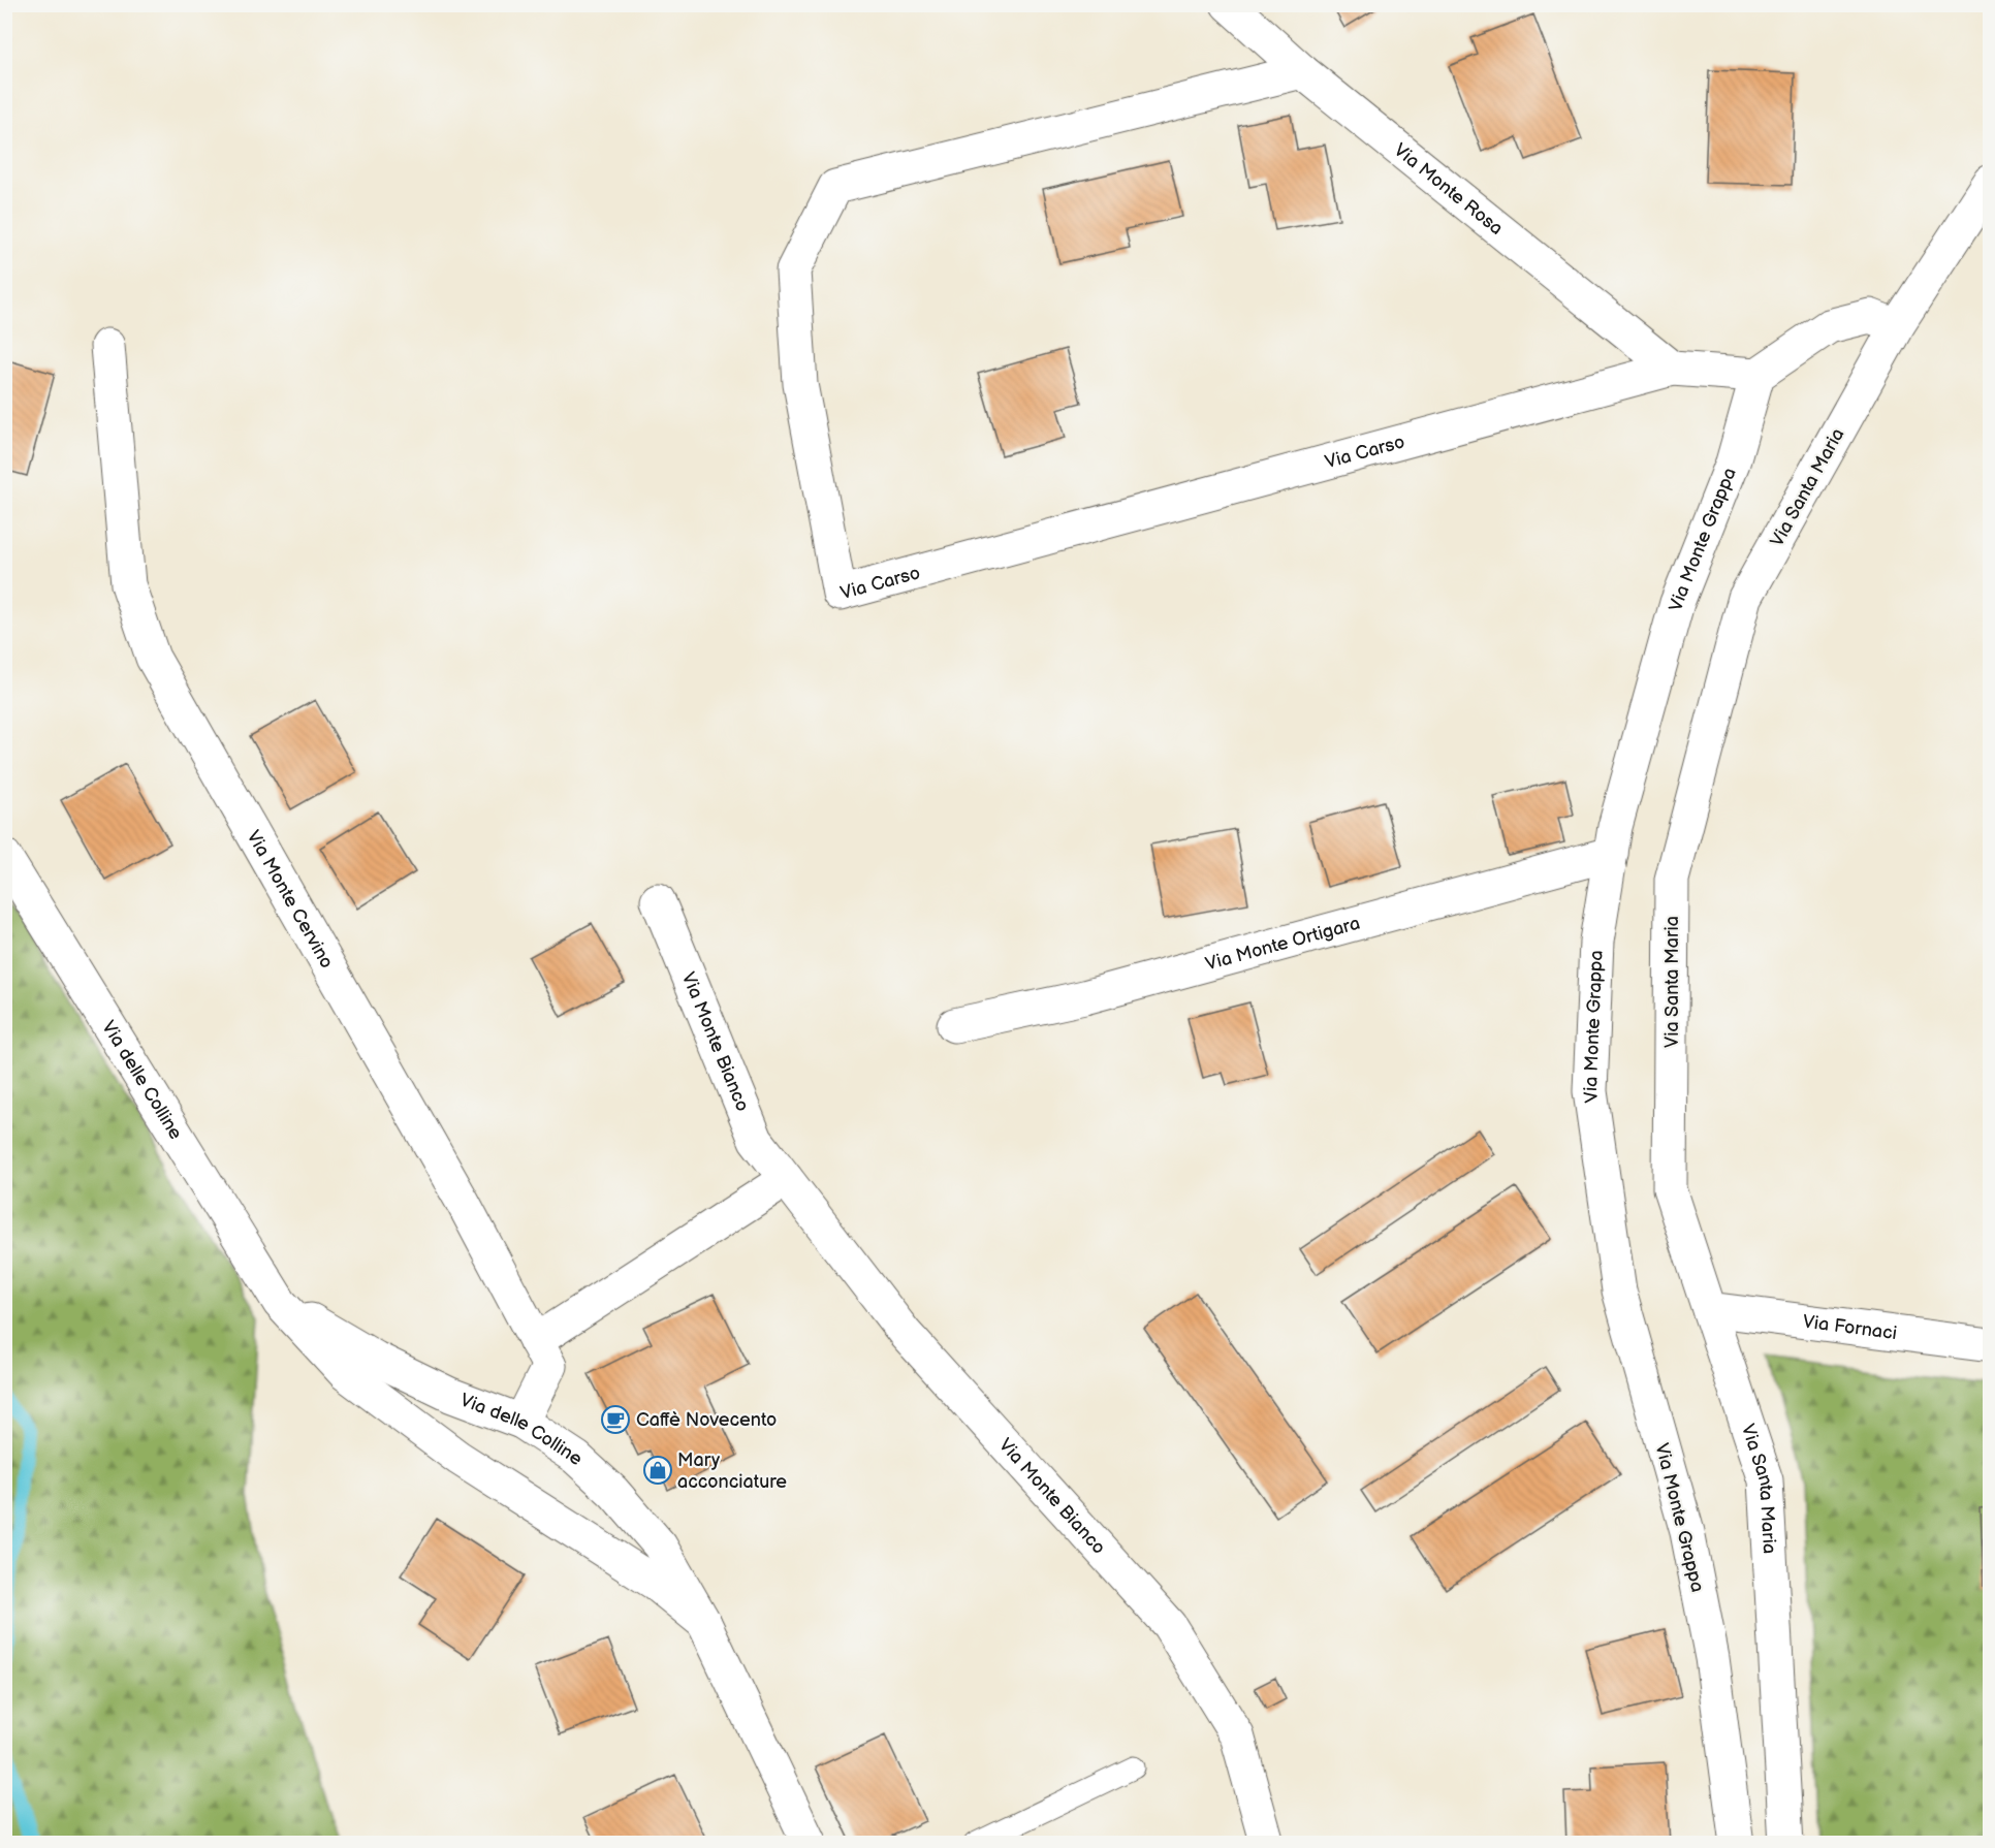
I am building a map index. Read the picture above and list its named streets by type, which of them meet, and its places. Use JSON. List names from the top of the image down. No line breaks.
{"streets":{"street":["Via Monte Rosa","Via Carso","Via Santa Maria","Via Monte Grappa","Via Monte Cervino","Via Monte Ortigara","Via Monte Bianco","Via delle Colline","Via Fornaci"]},"crossings":[["Via Monte Rosa","Via Carso"],["Via Carso","Via Monte Grappa"],["Via Santa Maria","Via Fornaci"],["Via Monte Grappa","Via Monte Ortigara"],["Via Monte Cervino","Via delle Colline"]],"places":{"cafe":["Caffè Novecento"],"shop":["Mary acconciature"]}}
